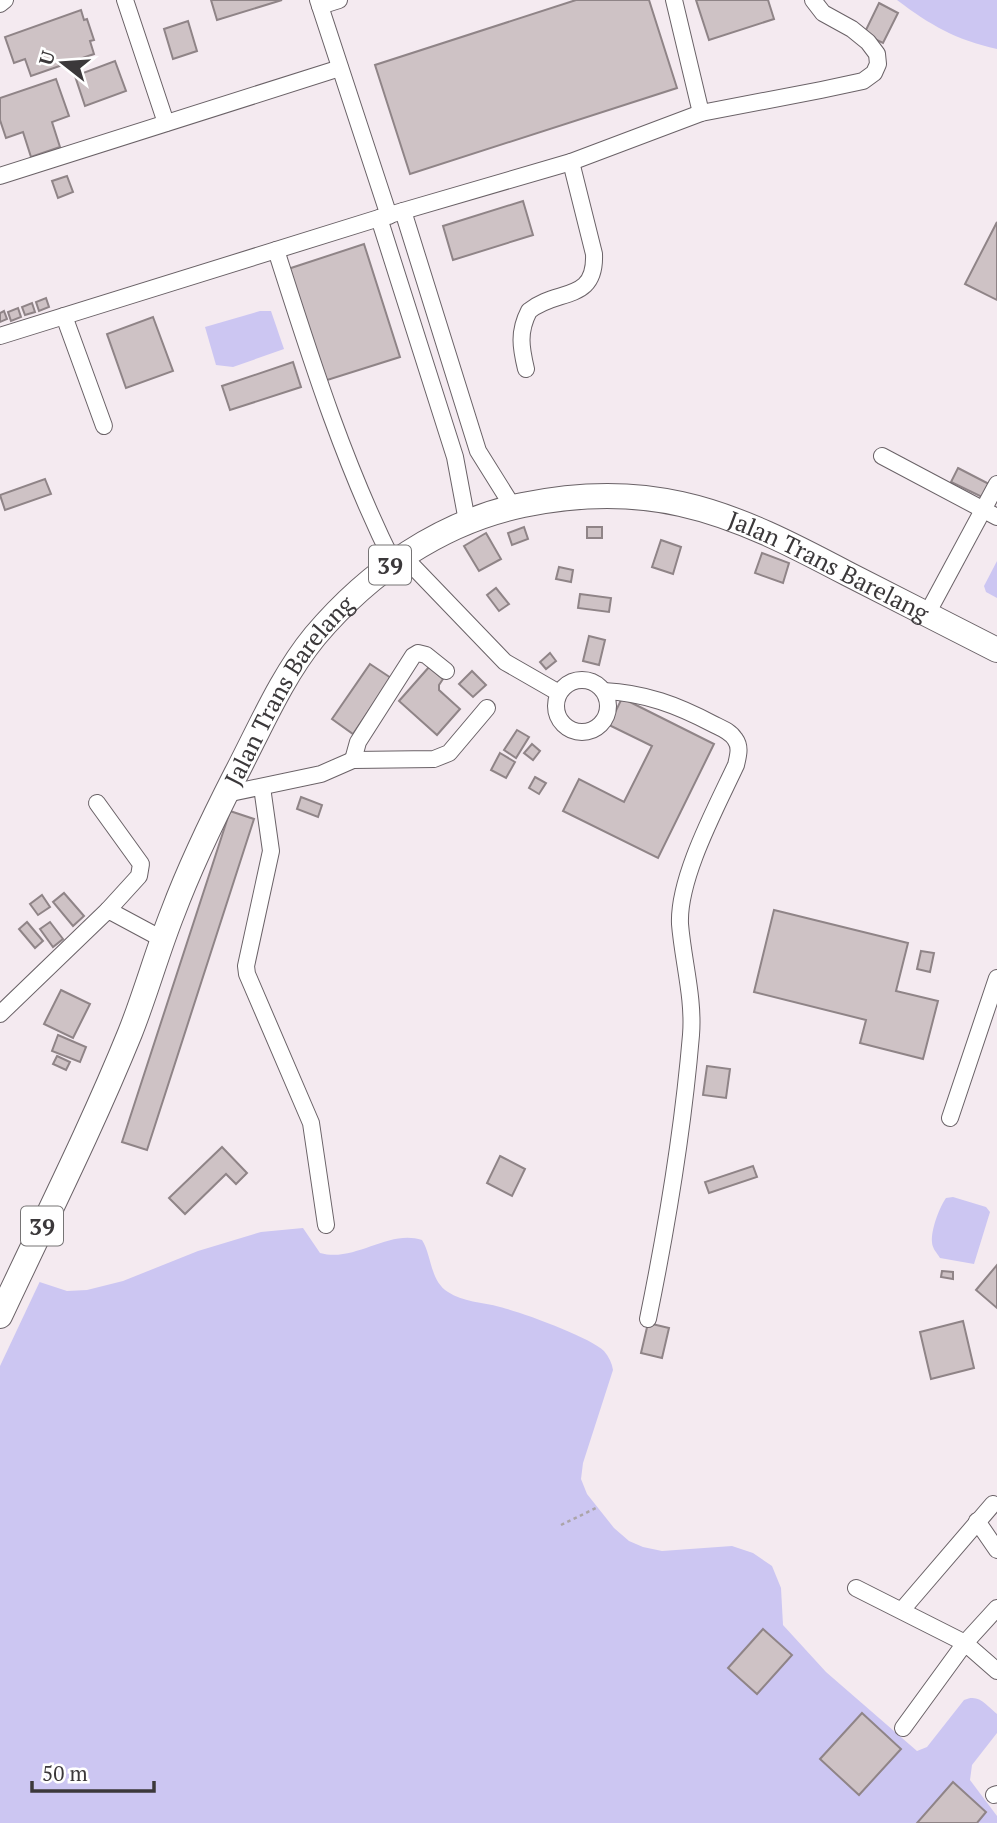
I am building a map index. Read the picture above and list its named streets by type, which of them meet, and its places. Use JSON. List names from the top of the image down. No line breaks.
{"streets":{"highway":["39","Jalan Trans Barelang"]},"scale_bar":"50 m","north":"left"}
